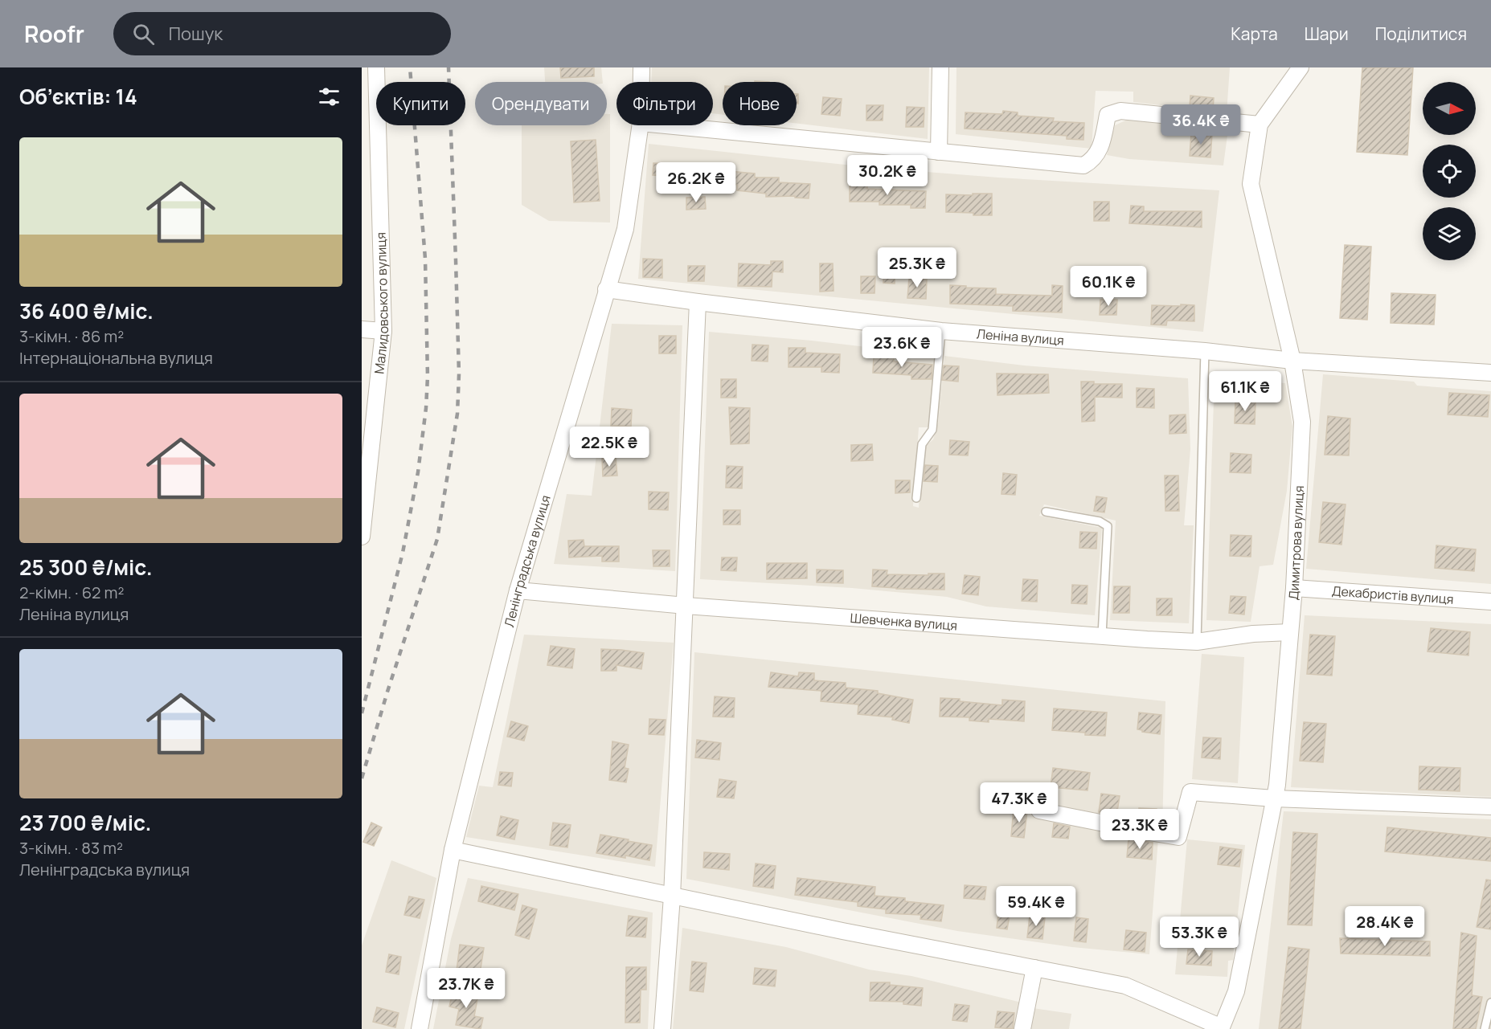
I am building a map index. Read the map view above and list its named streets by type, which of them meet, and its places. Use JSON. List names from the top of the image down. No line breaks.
{"streets":{"street":["Малидовського вулиця","Леніна вулиця","Димитрова вулиця","Ленінградська вулиця","Декабристів вулиця","Шевченка вулиця"]},"crossings":[["Леніна вулиця","Димитрова вулиця"],["Леніна вулиця","Ленінградська вулиця"],["Димитрова вулиця","Декабристів вулиця"],["Димитрова вулиця","Шевченка вулиця"],["Ленінградська вулиця","Шевченка вулиця"]],"north":"right","page":{"header":"Roofr","search":"Пошук","nav":["Карта","Шари","Поділитися"],"heading":"Об’єктів: 14","chip":["Купити","Орендувати","Фільтри","Нове"],"price":["36.4K ₴","30.2K ₴","26.2K ₴","25.3K ₴","60.1K ₴","23.6K ₴","61.1K ₴","22.5K ₴","47.3K ₴","23.3K ₴","59.4K ₴","28.4K ₴","53.3K ₴","23.7K ₴"],"list":[{"name":"36 400 ₴/міс.","note":"3-кімн. · 86 m² · Інтернаціональна вулиця"},{"name":"25 300 ₴/міс.","note":"2-кімн. · 62 m² · Леніна вулиця"},{"name":"23 700 ₴/міс.","note":"3-кімн. · 83 m² · Ленінградська вулиця"}]}}
